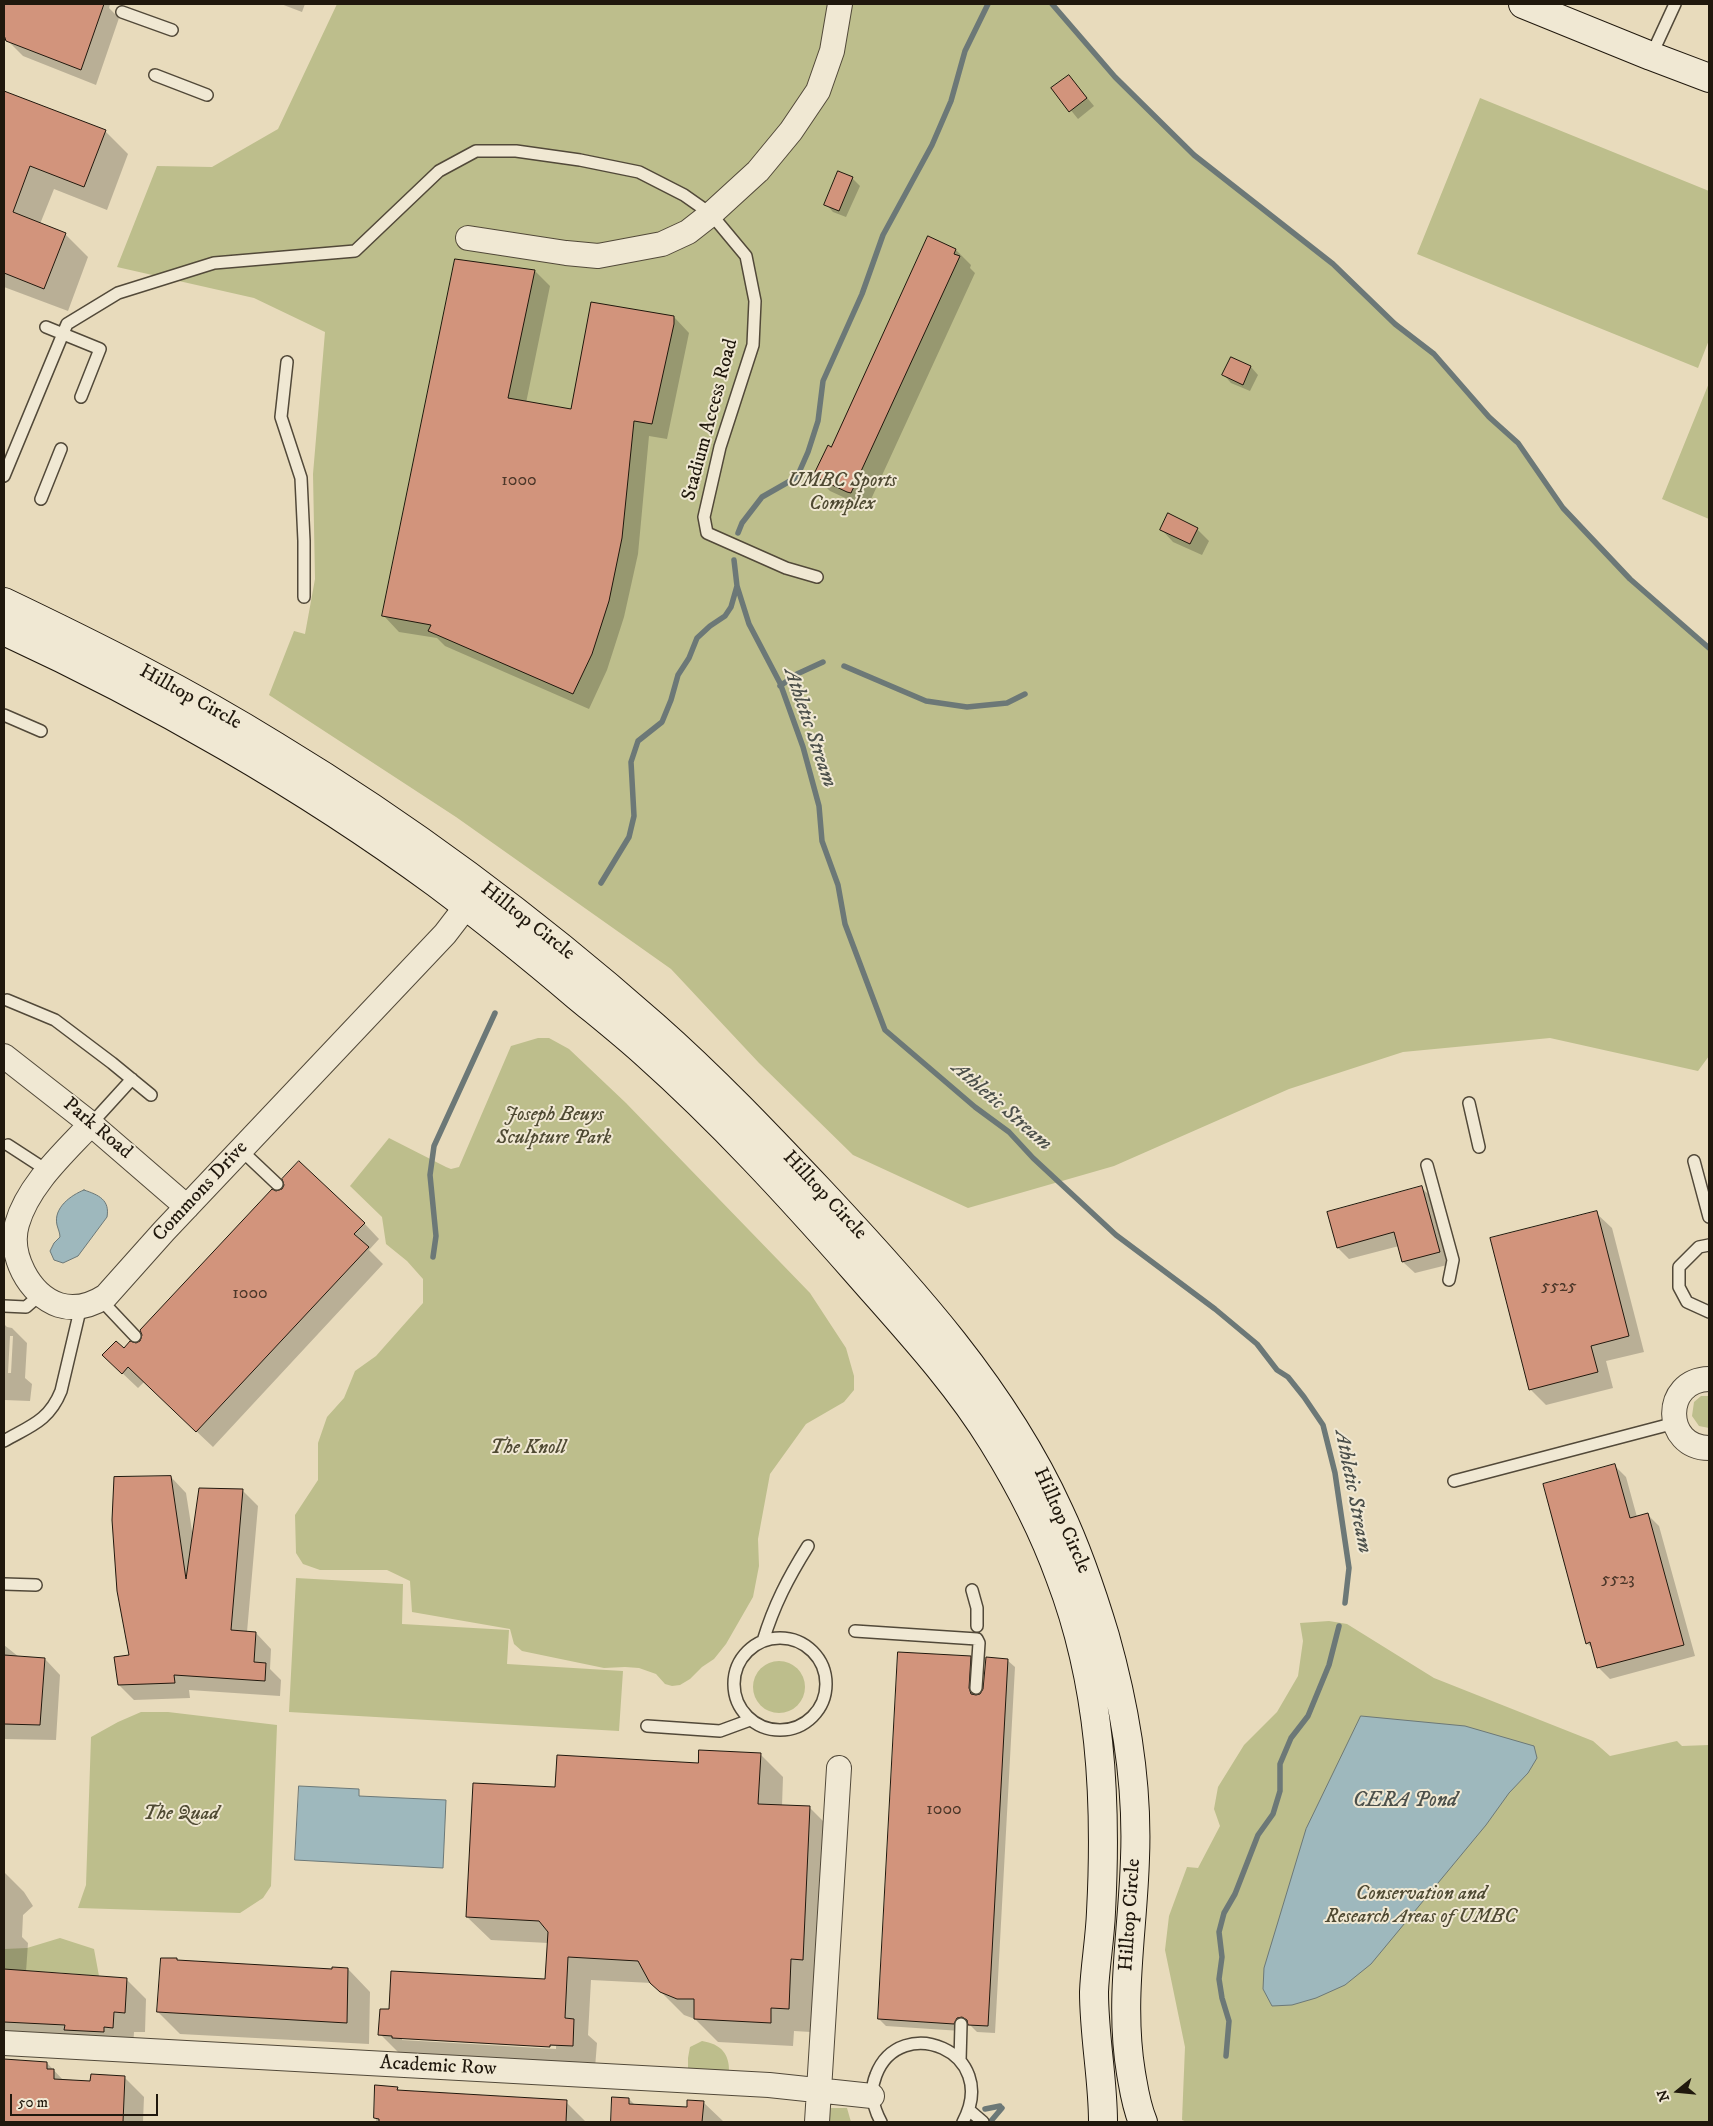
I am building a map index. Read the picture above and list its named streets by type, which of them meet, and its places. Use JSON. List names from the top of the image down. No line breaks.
{"streets":{"street":["Hilltop Circle","Park Road","Commons Drive","Academic Row"],"lane":["Stadium Access Road"]},"crossings":[["Hilltop Circle","Commons Drive"],["Park Road","Commons Drive"]],"water":["Athletic Stream","CERA Pond"],"parks":["UMBC Sports Complex","Joseph Beuys Sculpture Park","The Knoll","The Quad","Conservation and Research Areas of UMBC"],"house_numbers":["1000","5525","1000","5523","1000"],"scale_bar":"50 m","north":"left"}
